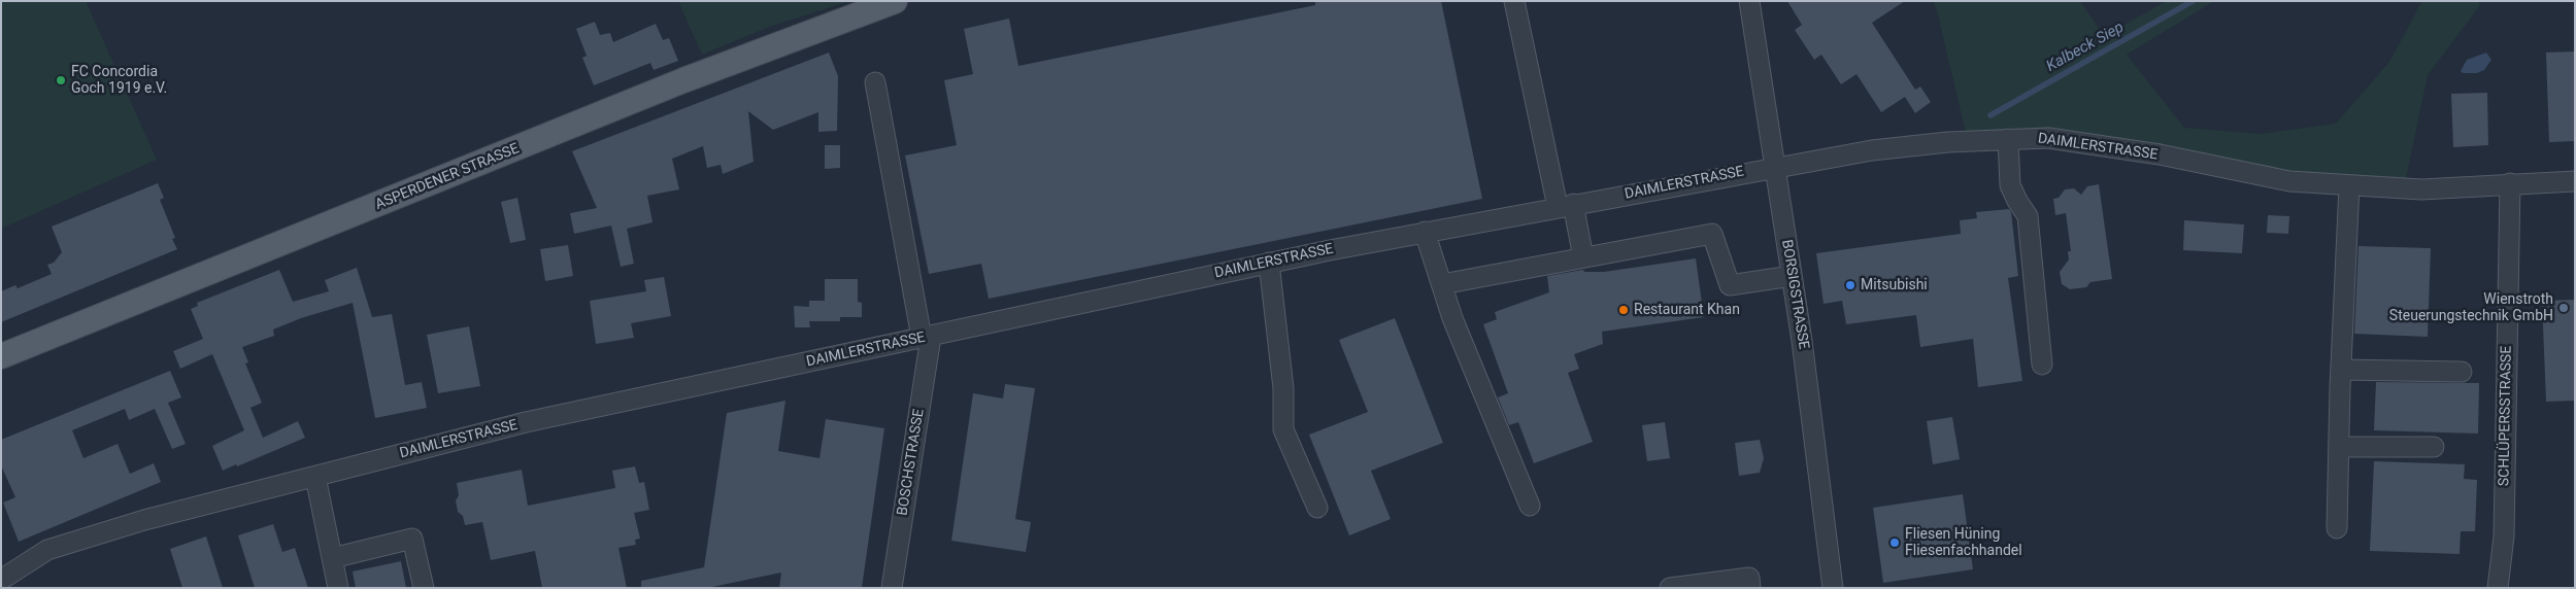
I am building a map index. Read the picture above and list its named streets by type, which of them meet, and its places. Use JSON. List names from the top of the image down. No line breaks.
{"streets":{"main road":["ASPERDENER STRASSE"],"street":["DAIMLERSTRASSE","BORSIGSTRASSE","SCHLÜPERSSTRASSE","BOSCHSTRASSE"]},"crossings":[["DAIMLERSTRASSE","BORSIGSTRASSE"],["DAIMLERSTRASSE","SCHLÜPERSSTRASSE"],["DAIMLERSTRASSE","BOSCHSTRASSE"]],"water":["Kalbeck Siep"],"places":["FC Concordia Goch 1919 e.V.","Mitsubishi","Wienstroth Steuerungstechnik GmbH","Restaurant Khan","Fliesen Hüning Fliesenfachhandel"]}
